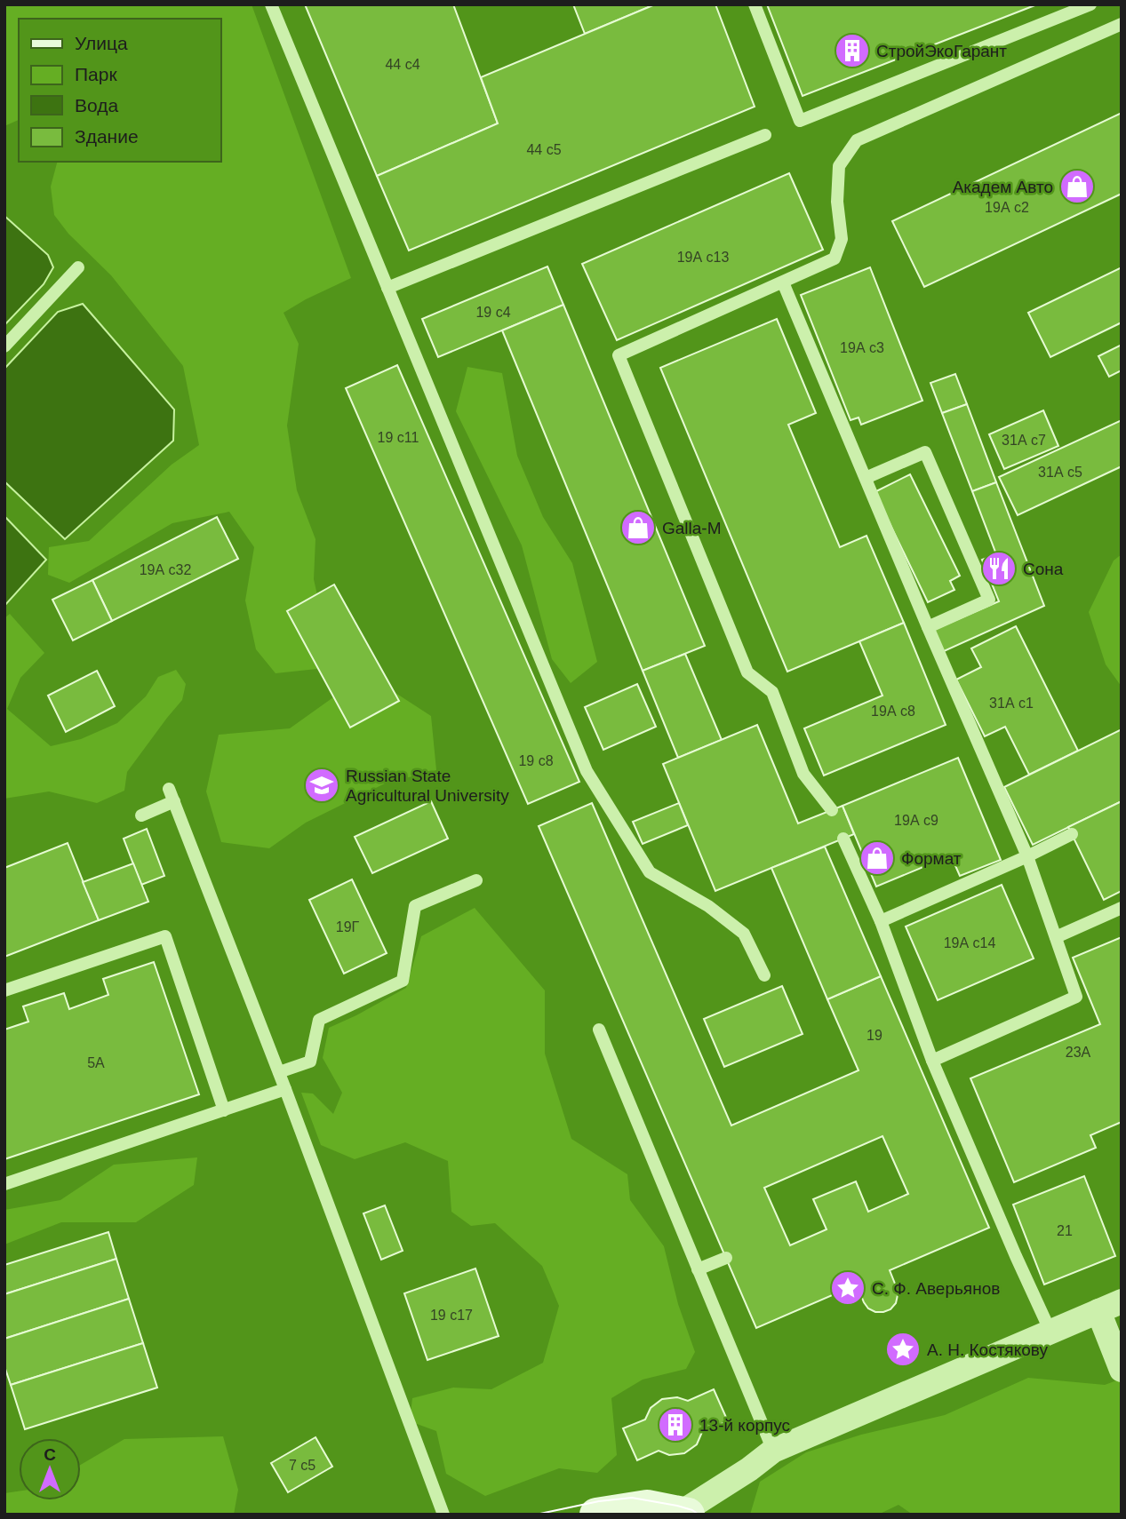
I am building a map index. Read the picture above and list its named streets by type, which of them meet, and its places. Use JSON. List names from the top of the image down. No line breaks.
{"places":{"building":["СтройЭкоГарант","13-й корпус"],"shop":["Академ Авто","Galla-M","Формат"],"restaurant":["Сона"],"school or university":["Russian State Agricultural University"],"place":["С. Ф. Аверьянов","А. Н. Костякову"]},"house_numbers":["44 с4","44 с5","19А с2","19А с13","19 с4","19А с3","19 с11","31А с7","31А с5","19А с32","31А с1","19А с8","19 с8","19А с9","19Г","19А с14","19","23А","5А","21","19 с17","7 с5"],"legend":["Улица","Парк","Вода","Здание"],"north":"top"}
